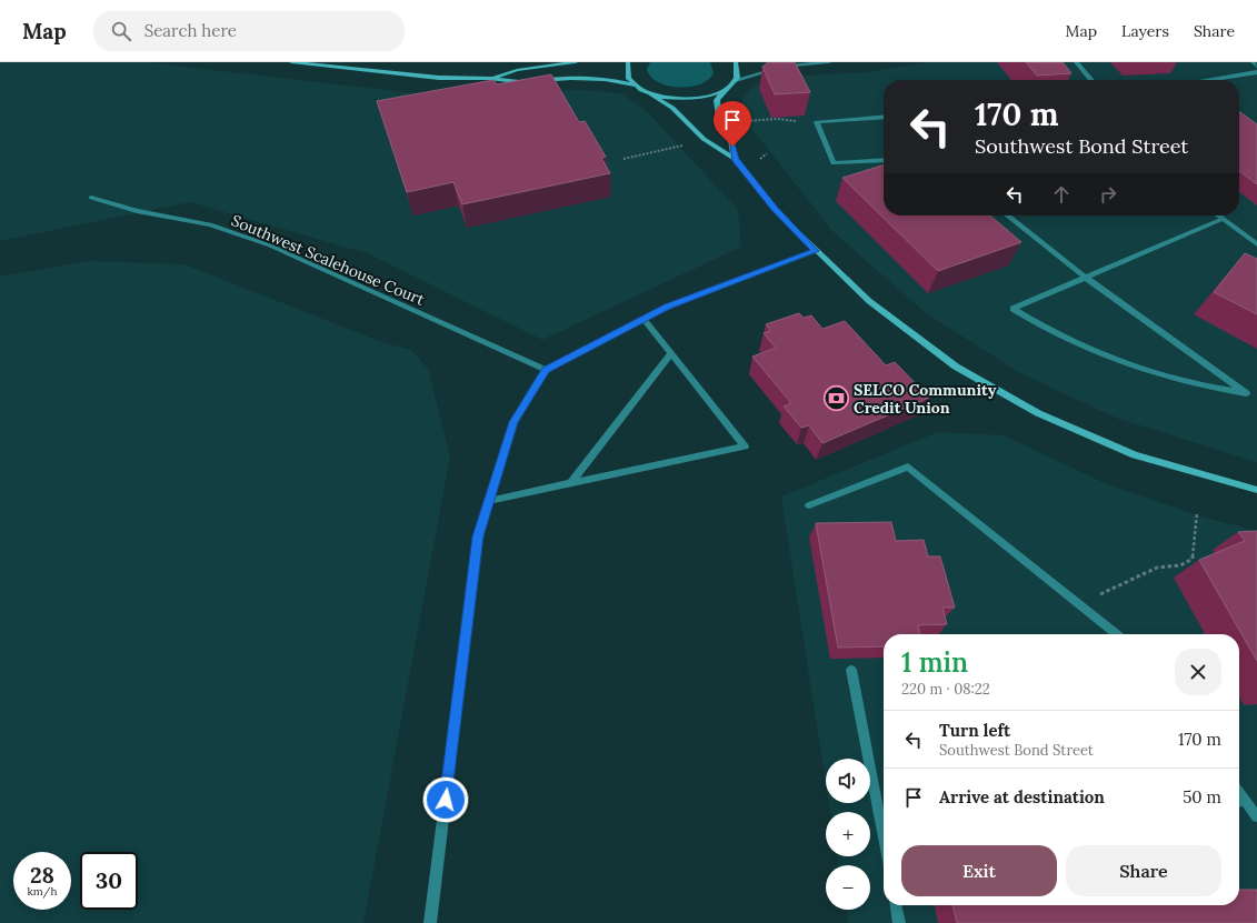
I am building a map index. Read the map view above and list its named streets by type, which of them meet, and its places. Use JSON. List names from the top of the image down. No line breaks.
{"streets":{"street":["Southwest Scalehouse Court"]},"places":{"bank":["SELCO Community Credit Union"]},"page":{"header":"Map","search":"Search here","nav":["Map","Layers","Share"],"turn":["170 m","Southwest Bond Street"],"heading":["1 min","220 m · 08:22"],"list":[{"name":"Turn left","note":"Southwest Bond Street","value":"170 m"},{"name":"Arrive at destination","value":"50 m"}],"map_buttons":["+","−"],"buttons":["Exit","Share"],"speed":"28 km/h","limit":"30"}}
